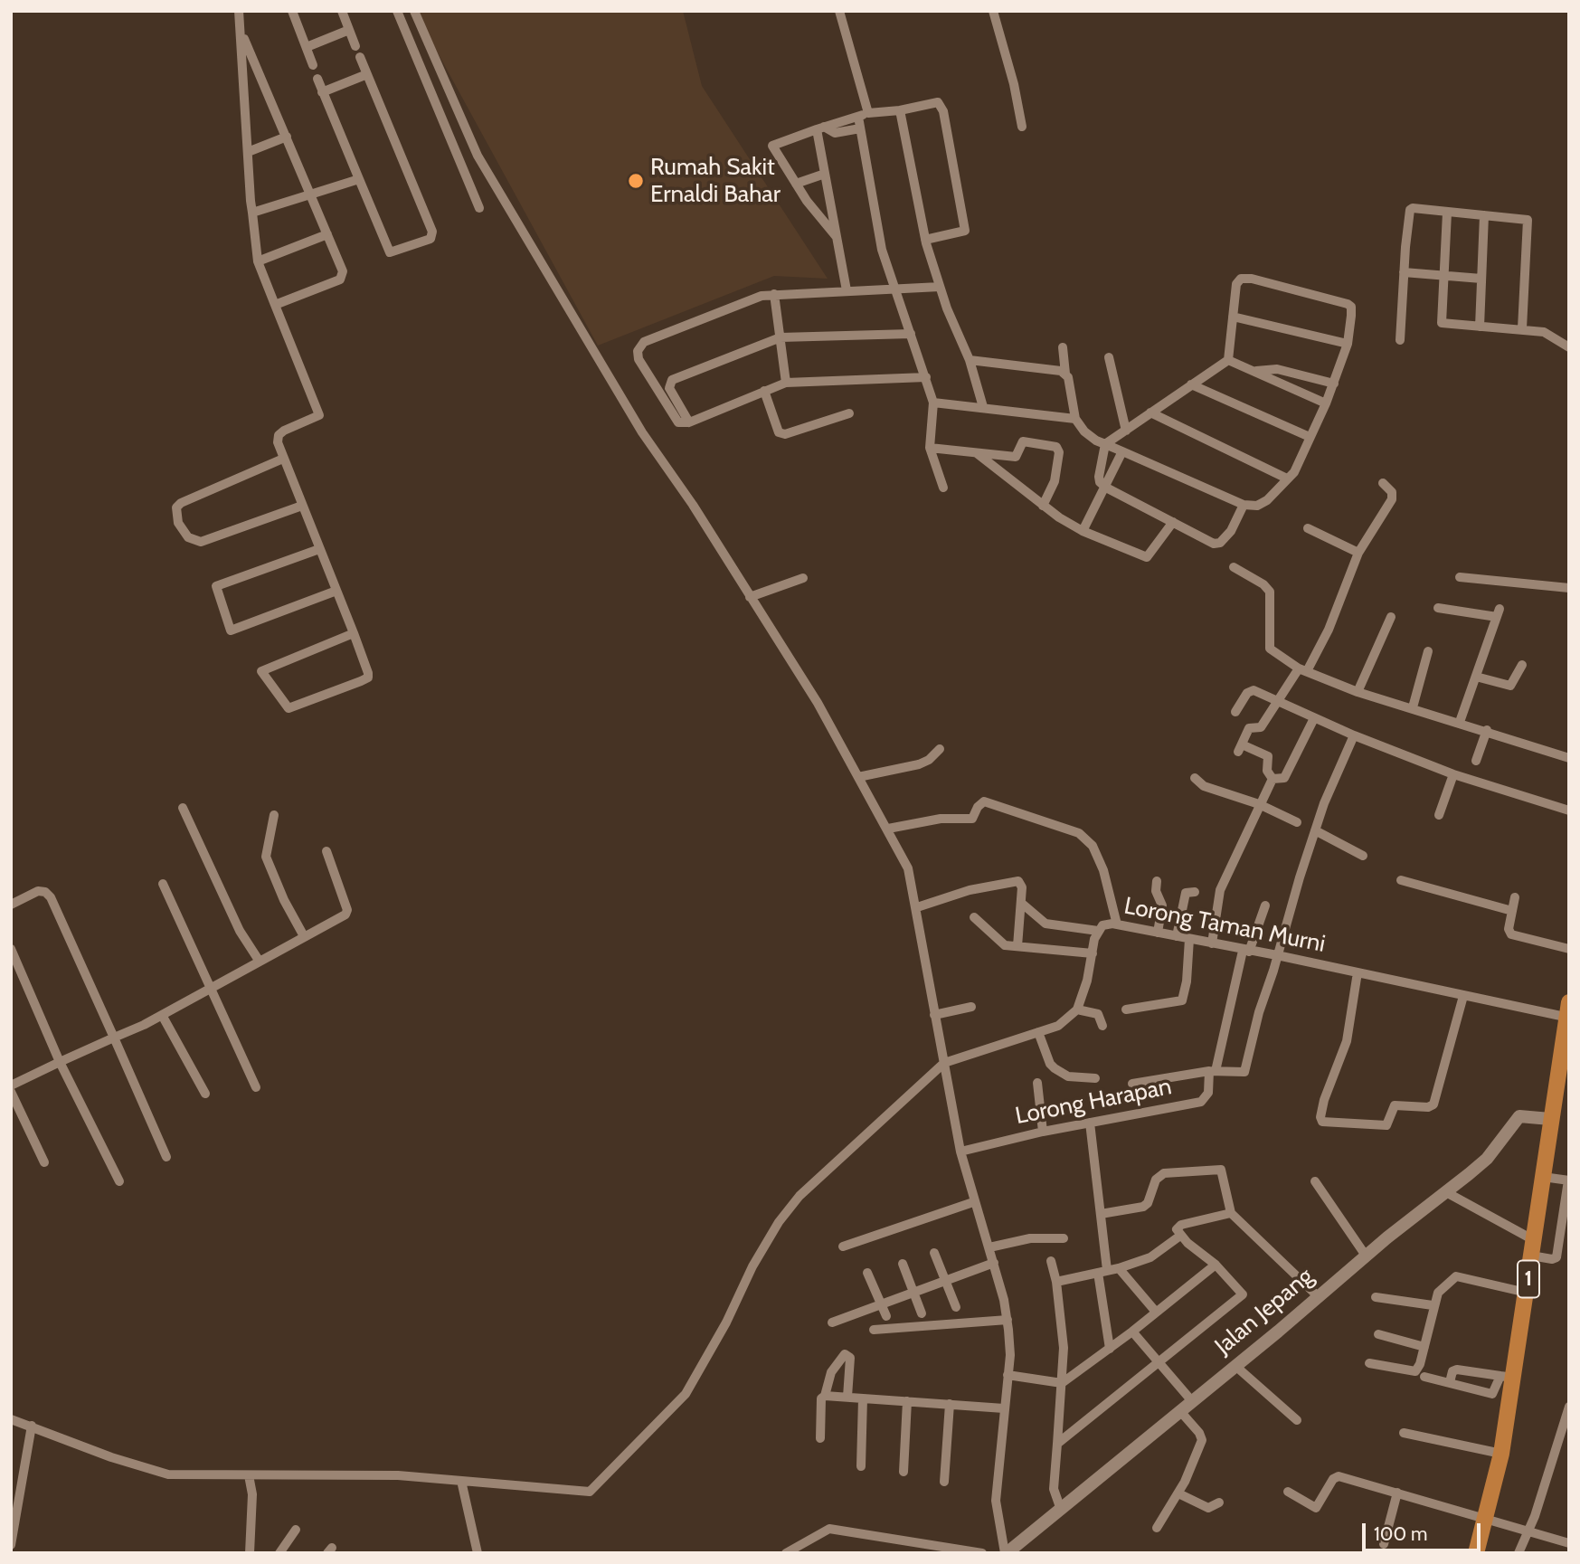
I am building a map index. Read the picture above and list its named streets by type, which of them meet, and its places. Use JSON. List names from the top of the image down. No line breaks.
{"streets":{"highway":["1"],"street":["Lorong Taman Murni","Lorong Harapan","Jalan Jepang"]},"crossings":[["Lorong Taman Murni","1"],["1","Jalan Jepang"]],"places":["Rumah Sakit Ernaldi Bahar"],"scale_bar":"100 m"}
